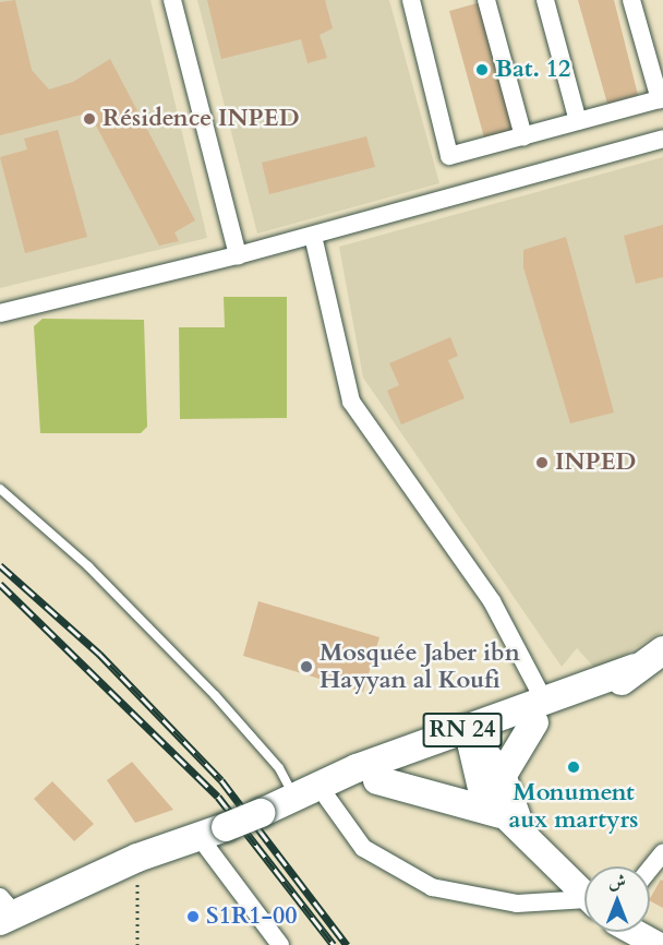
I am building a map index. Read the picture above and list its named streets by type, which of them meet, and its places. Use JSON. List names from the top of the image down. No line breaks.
{"streets":{"main road":["RN 24"]},"places":["Bat. 12","Résidence INPED","INPED","Mosquée Jaber ibn Hayyan al Koufi","Monument aux martyrs","S1R1-00"],"north":"top"}
